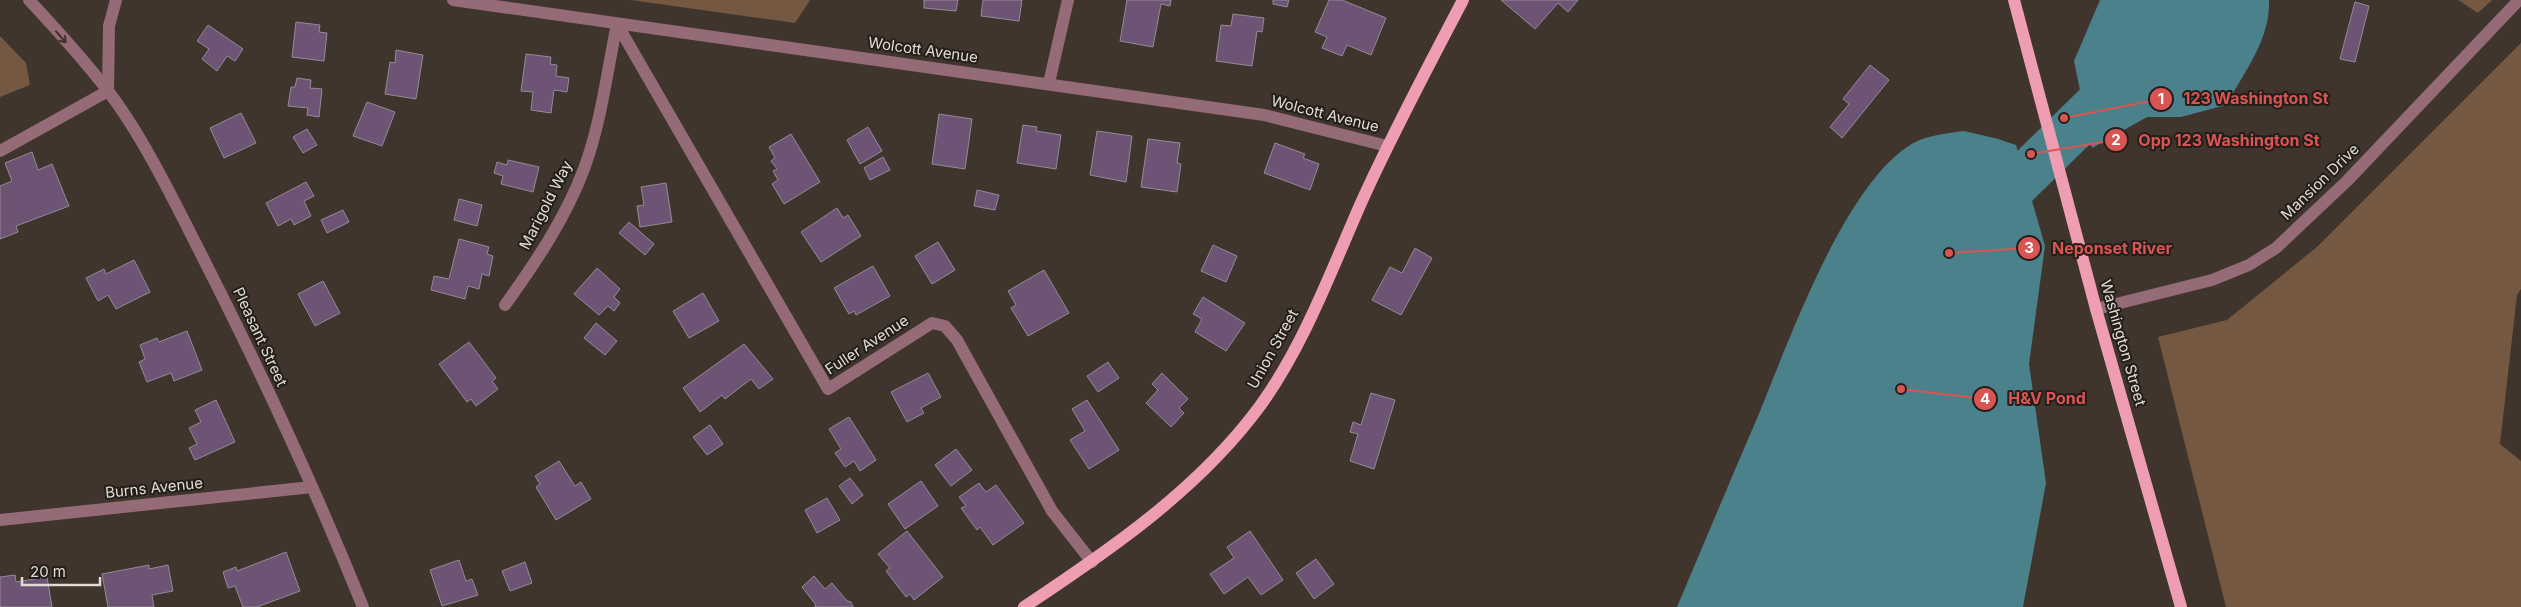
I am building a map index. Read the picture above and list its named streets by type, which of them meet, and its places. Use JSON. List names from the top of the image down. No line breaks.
{"streets":{"main road":["Washington Street","Union Street"],"street":["Wolcott Avenue","Mansion Drive","Marigold Way","Pleasant Street","Fuller Avenue","Burns Avenue"]},"crossings":[["Wolcott Avenue","Marigold Way"],["Wolcott Avenue","Fuller Avenue"],["Wolcott Avenue","Union Street"],["Mansion Drive","Washington Street"],["Marigold Way","Fuller Avenue"],["Pleasant Street","Burns Avenue"],["Fuller Avenue","Union Street"]],"places":["123 Washington St","Opp 123 Washington St","Neponset River","H&V Pond"],"scale_bar":"20 m"}
